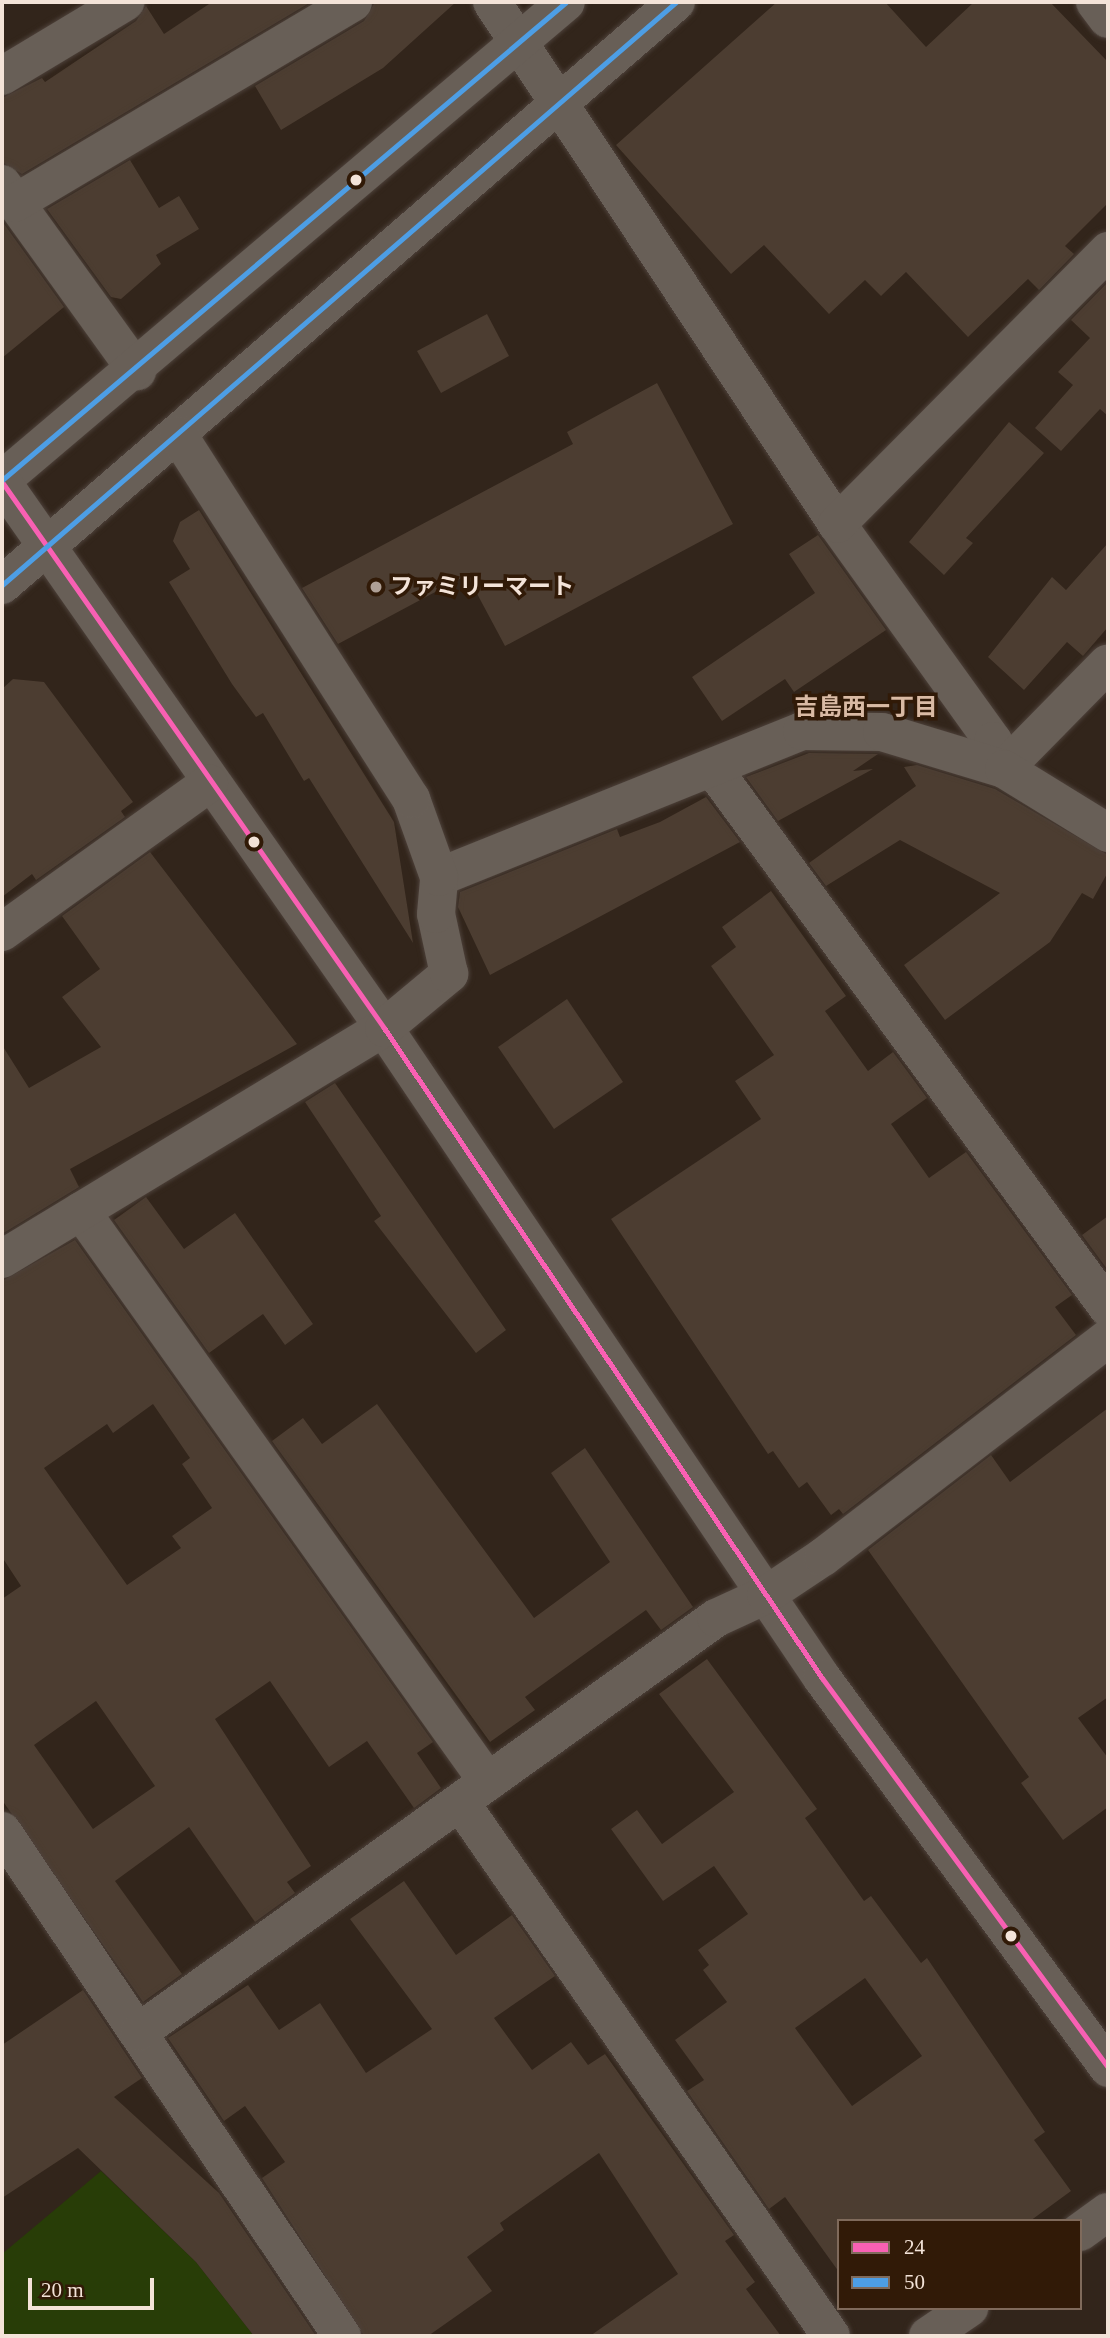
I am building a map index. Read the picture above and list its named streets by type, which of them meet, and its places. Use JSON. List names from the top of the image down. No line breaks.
{"districts":["吉島西一丁目"],"places":["ファミリーマート"],"lines":["transit line 50","transit line 24"],"legend":["24","50"],"scale_bar":"20 m"}
